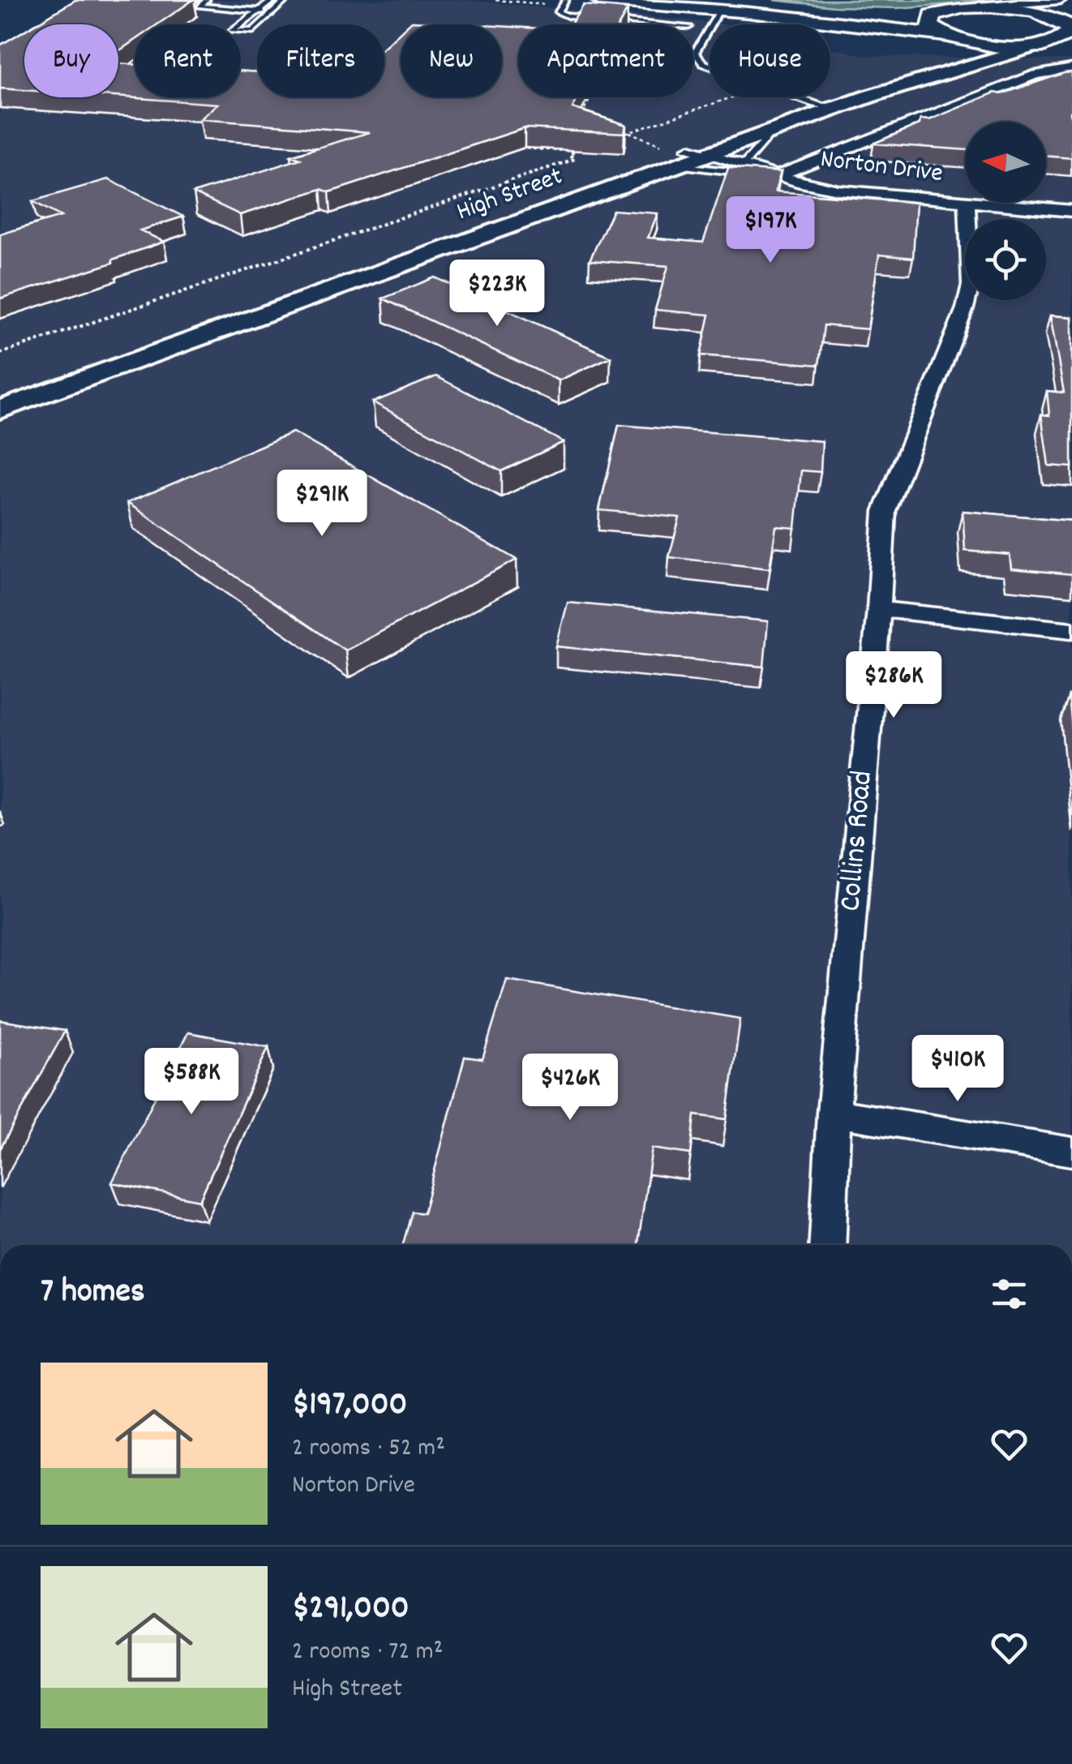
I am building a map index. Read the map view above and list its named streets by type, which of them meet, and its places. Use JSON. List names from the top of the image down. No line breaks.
{"streets":{"main road":["High Street"],"street":["Norton Drive","Collins Road"]},"crossings":[["Norton Drive","High Street"],["Norton Drive","Collins Road"]],"north":"left","page":{"chip":["Buy","Rent","Filters","New","Apartment","House"],"price":["$197K","$223K","$291K","$286K","$410K","$588K","$426K"],"heading":"7 homes","list":[{"name":"$197,000","note":"2 rooms · 52 m² · Norton Drive"},{"name":"$291,000","note":"2 rooms · 72 m² · High Street"}]}}
